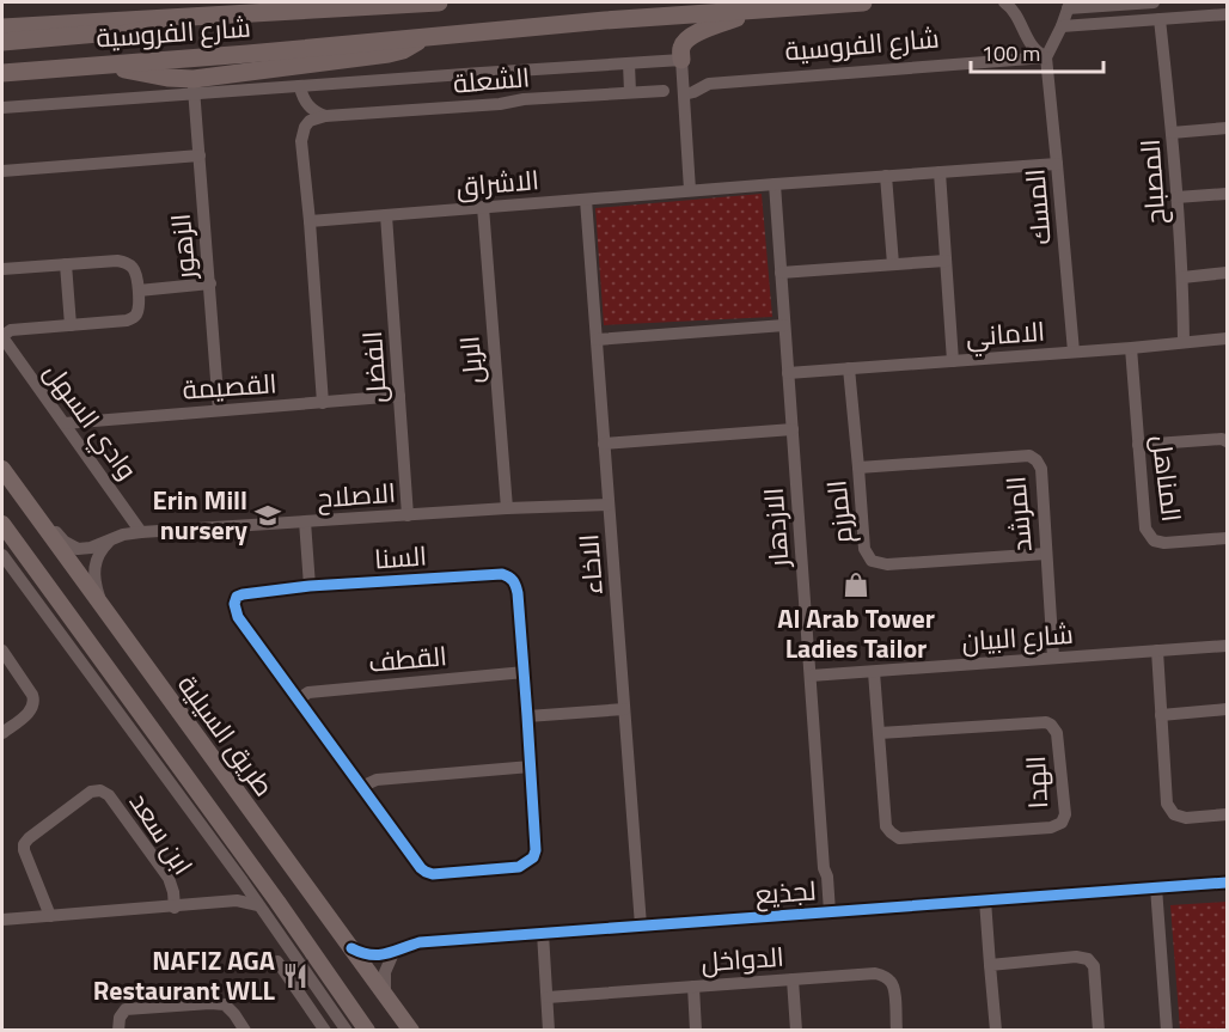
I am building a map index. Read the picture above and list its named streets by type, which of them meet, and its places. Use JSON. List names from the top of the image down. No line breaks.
{"streets":{"highway":["شارع الفروسية"],"main road":["طريق السيلية"],"street":["الشعلة","المصباح","الاشراق","المسك","الزهور","الاماني","الربل","الفضل","القصيمة","وادي السهل","المناهل","الاصلاح","المرزم","المرشد","الازدهار","السنا","الاخاء","شارع البيان","القطف","الهدا","ابن سعد","لجذيع","الدواخل"]},"crossings":[["شارع الفروسية","المسك"],["المصباح","الاماني"],["الاشراق","المسك"],["الاشراق","الربل"],["الاشراق","الفضل"],["الاشراق","الازدهار"],["الاشراق","الاخاء"],["المسك","الاماني"],["الزهور","القصيمة"],["الاماني","المناهل"],["الاماني","المرزم"],["الاماني","الازدهار"],["الربل","الاصلاح"],["الفضل","القصيمة"],["الفضل","الاصلاح"],["القصيمة","وادي السهل"],["وادي السهل","الاصلاح"],["الاصلاح","الاخاء"],["الاصلاح","طريق السيلية"],["المرزم","المرشد"],["المرشد","شارع البيان"],["الازدهار","شارع البيان"],["الازدهار","لجذيع"],["السنا","القطف"],["الاخاء","لجذيع"],["شارع البيان","الهدا"],["طريق السيلية","لجذيع"]],"places":{"school or university":["Erin Mill nursery"],"shop":["Al Arab Tower Ladies Tailor"],"restaurant":["NAFIZ AGA Restaurant WLL"]},"scale_bar":"100 m"}
